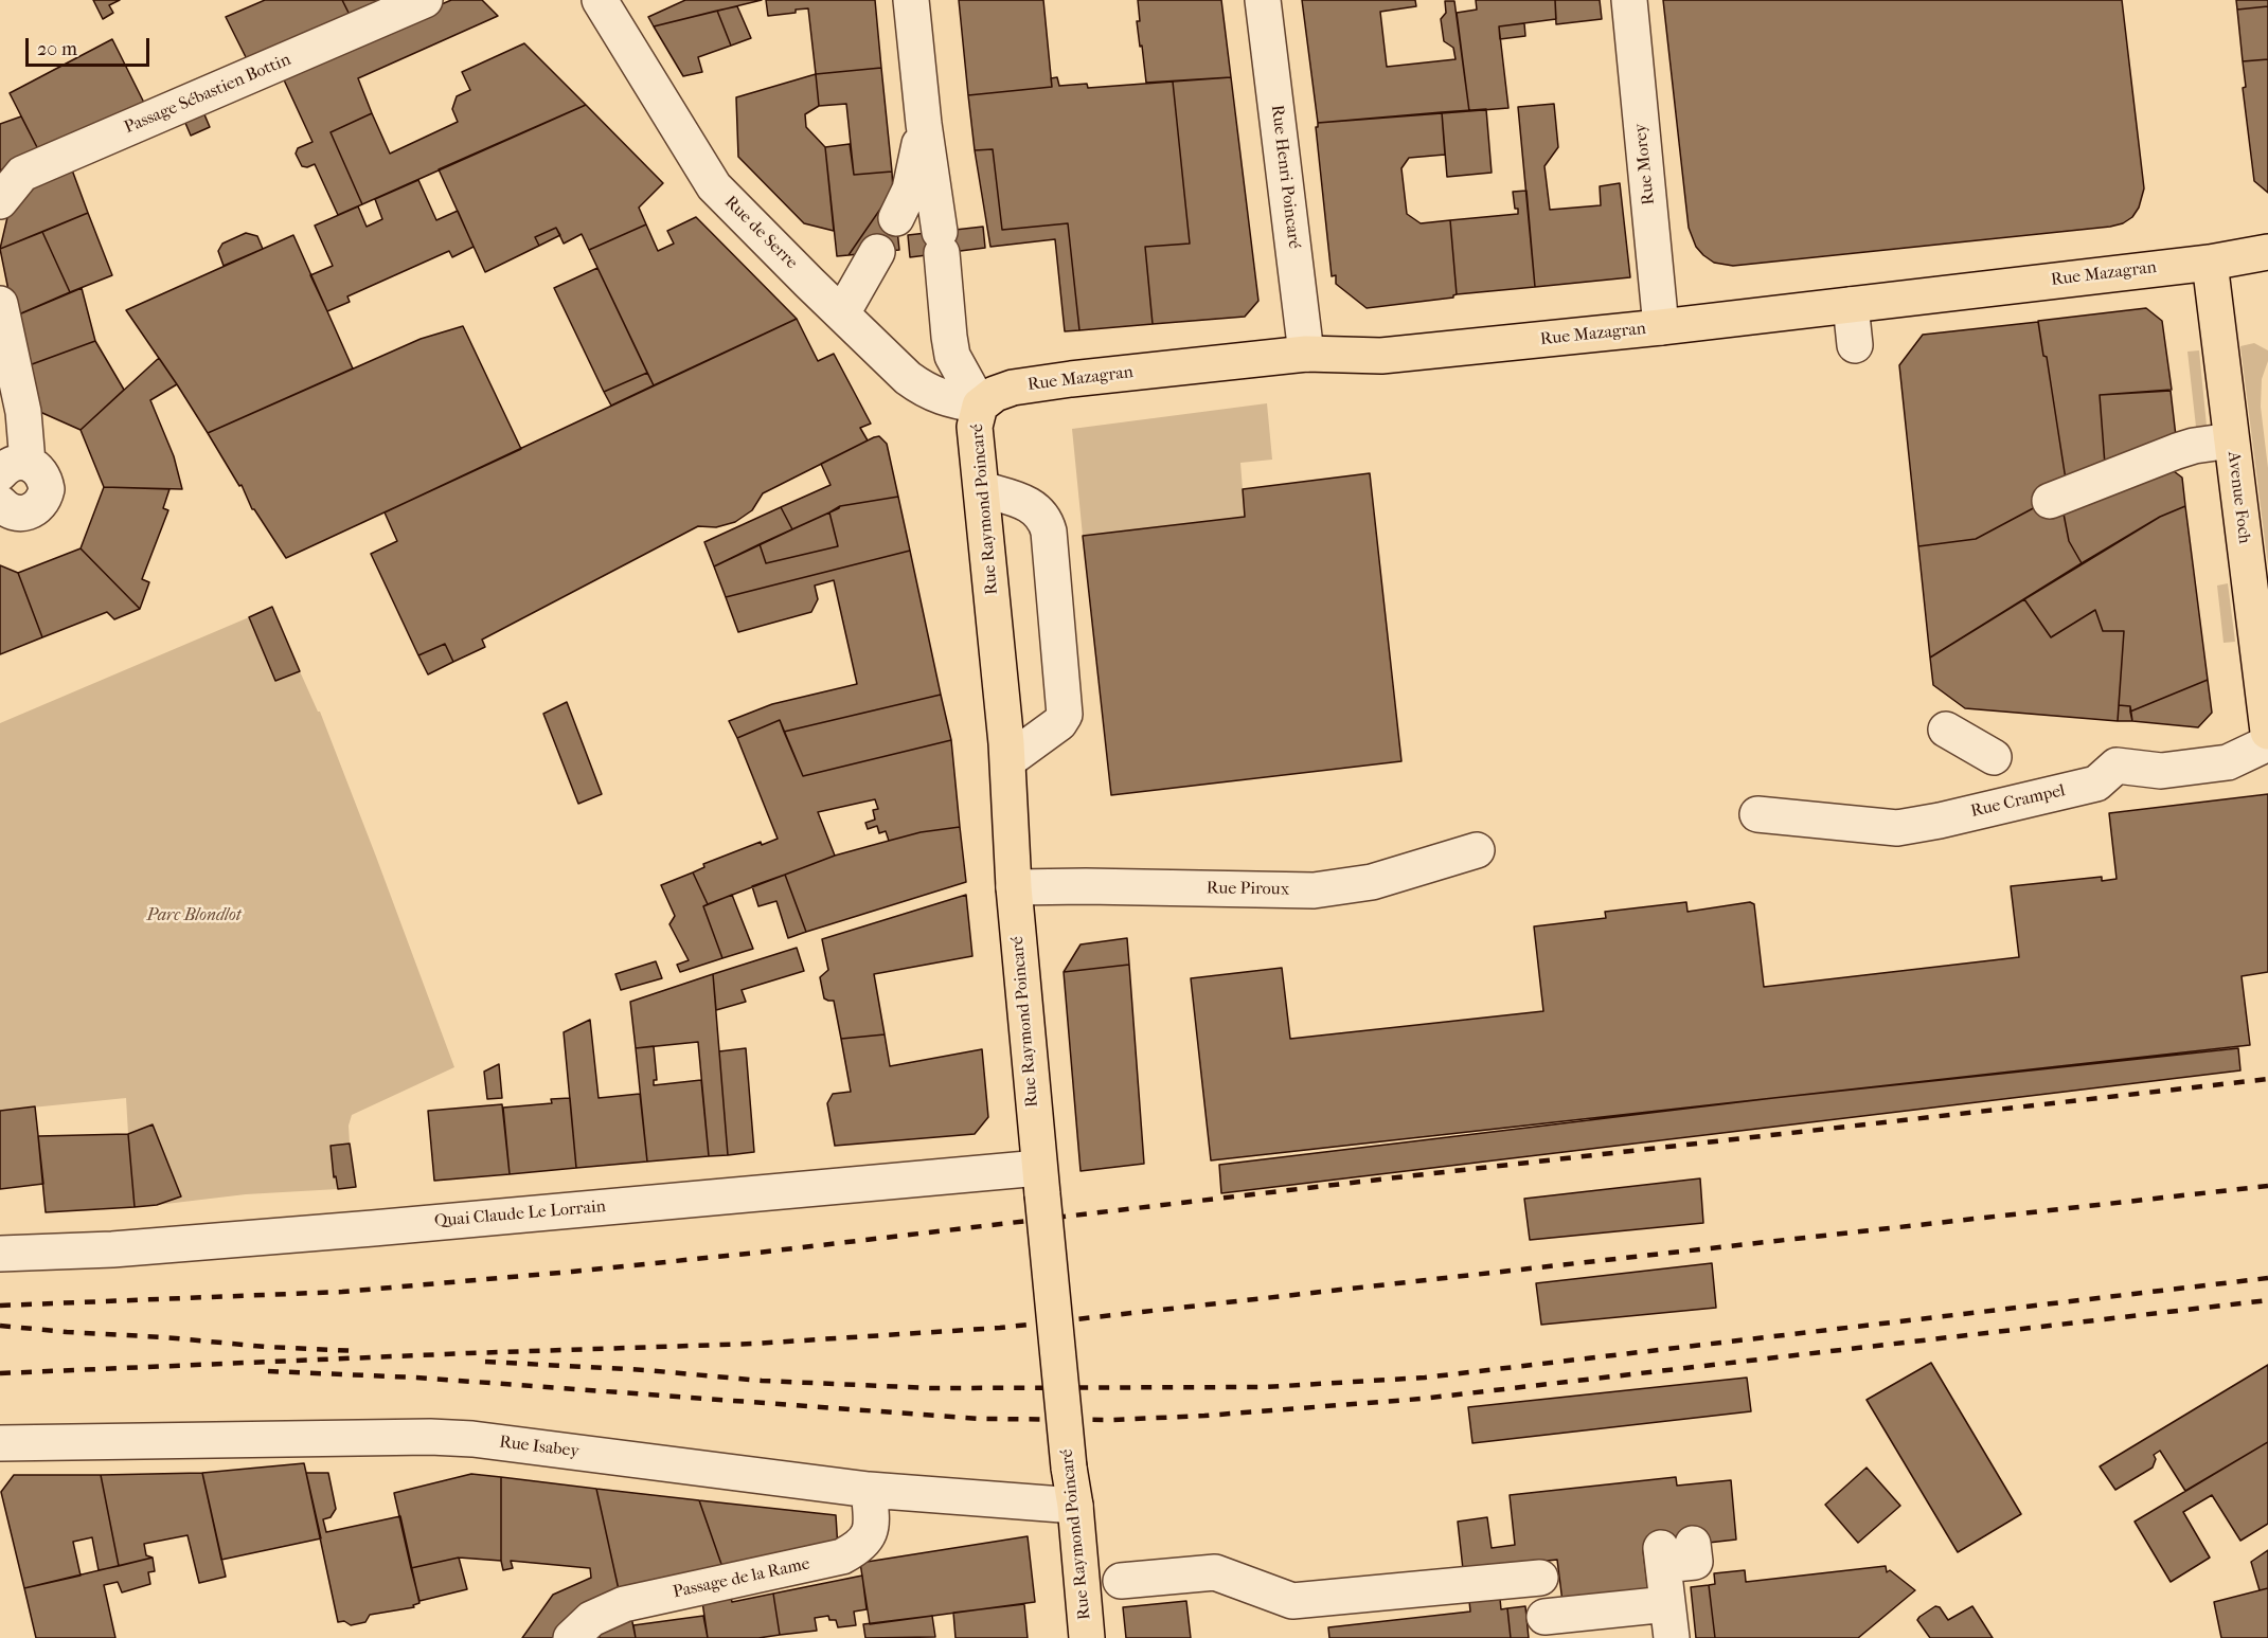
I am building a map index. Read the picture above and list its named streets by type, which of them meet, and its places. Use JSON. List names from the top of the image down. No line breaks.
{"streets":{"main road":["Rue Mazagran","Avenue Foch","Rue Raymond Poincaré"],"street":["Passage Sébastien Bottin","Rue Morey","Rue Henri Poincaré","Rue de Serre","Rue Crampel","Rue Piroux","Quai Claude Le Lorrain","Rue Isabey","Passage de la Rame"]},"crossings":[["Rue Morey","Rue Mazagran"],["Rue Henri Poincaré","Rue Mazagran"],["Rue de Serre","Rue Mazagran"],["Rue de Serre","Rue Raymond Poincaré"],["Rue Mazagran","Avenue Foch"],["Rue Mazagran","Rue Raymond Poincaré"],["Rue Raymond Poincaré","Rue Piroux"],["Rue Raymond Poincaré","Quai Claude Le Lorrain"],["Rue Raymond Poincaré","Rue Isabey"],["Rue Isabey","Passage de la Rame"]],"parks":["Parc Blondlot"],"scale_bar":"20 m"}
